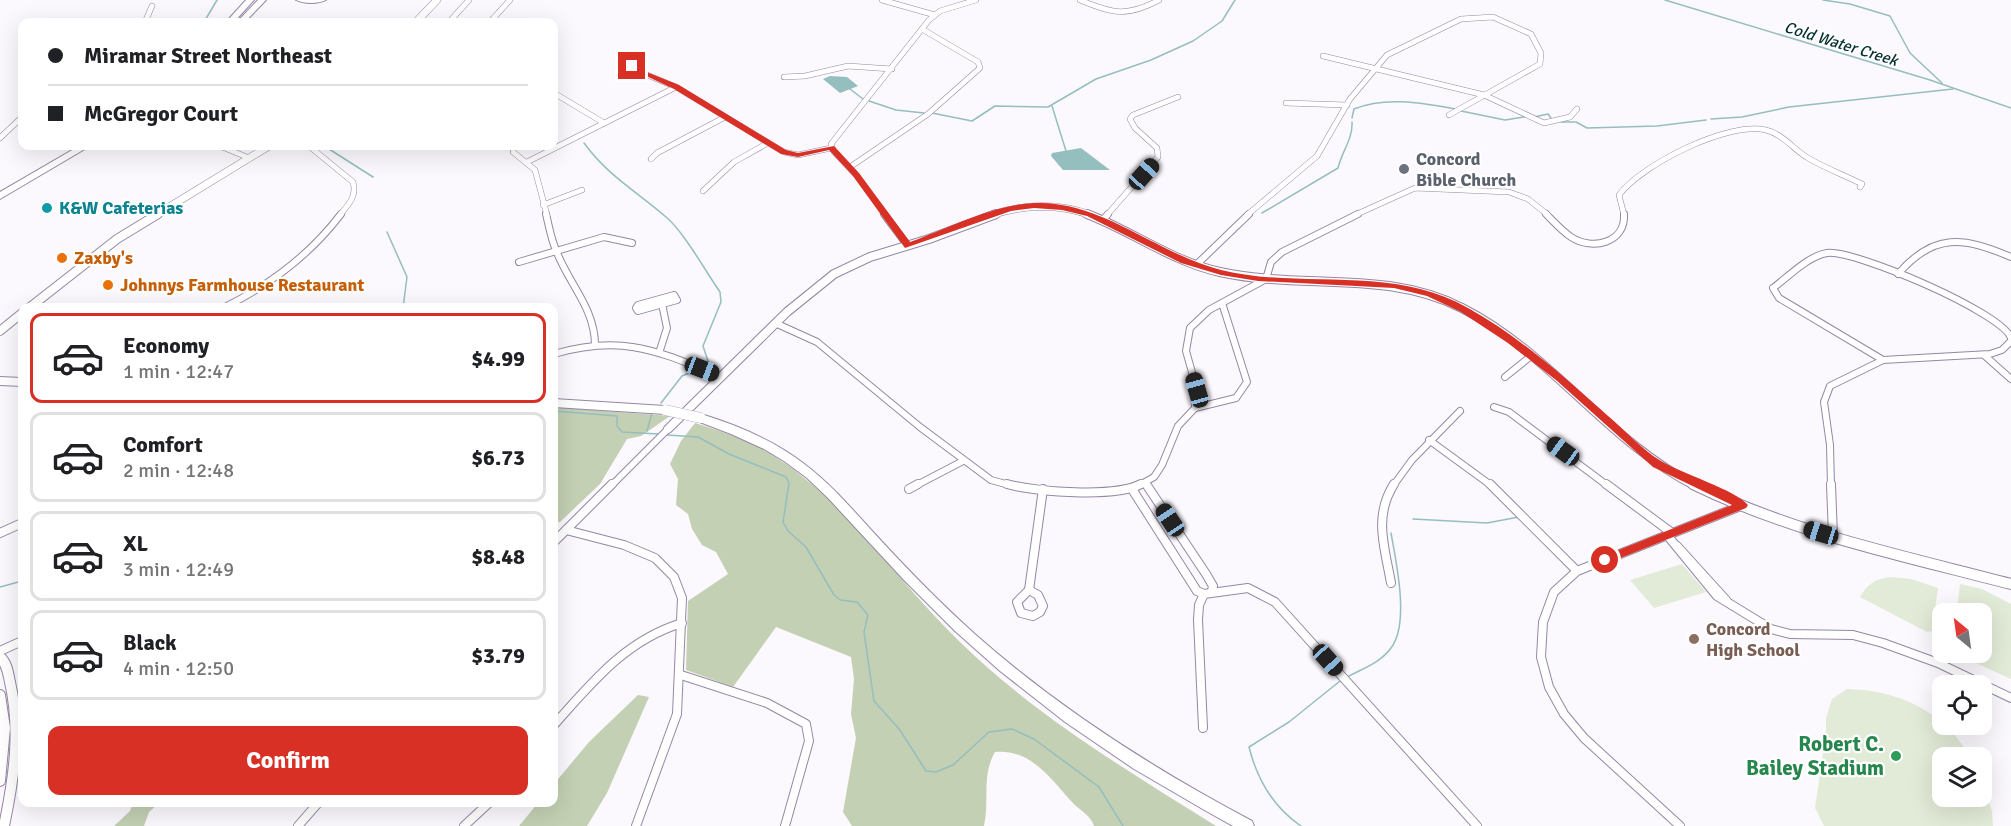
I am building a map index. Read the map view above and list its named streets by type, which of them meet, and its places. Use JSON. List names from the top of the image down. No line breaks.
{"water":["Cold Water Creek"],"places":["Concord Bible Church","K&W Cafeterias","Zaxby's","Johnnys Farmhouse Restaurant","Concord High School","Robert C. Bailey Stadium"],"north":"top left","page":{"banner":["Miramar Street Northeast","McGregor Court"],"list":[{"name":"Economy","note":"1 min · 12:47","value":"$4.99"},{"name":"Comfort","note":"2 min · 12:48","value":"$6.73"},{"name":"XL","note":"3 min · 12:49","value":"$8.48"},{"name":"Black","note":"4 min · 12:50","value":"$3.79"}],"buttons":"Confirm"}}
